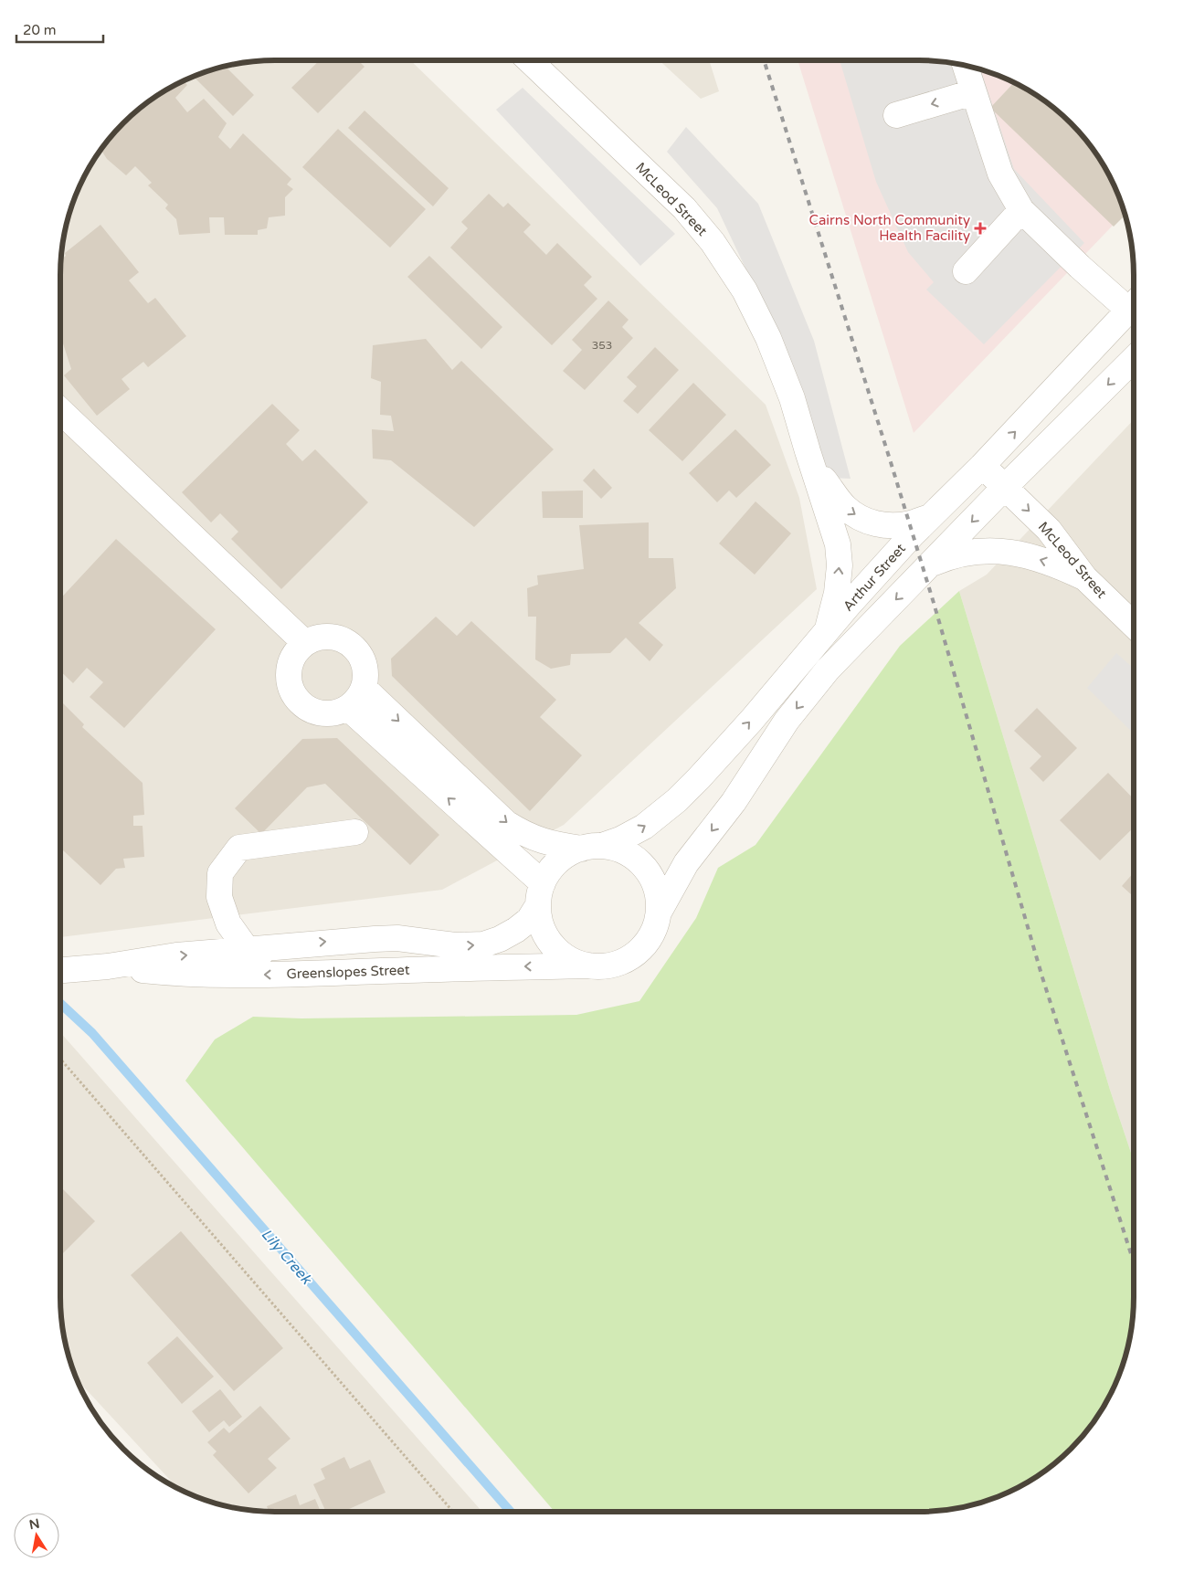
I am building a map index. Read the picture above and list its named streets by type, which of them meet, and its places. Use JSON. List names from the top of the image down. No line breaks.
{"streets":{"street":["McLeod Street","Arthur Street","Greenslopes Street"]},"crossings":[["McLeod Street","Arthur Street"],["Arthur Street","Greenslopes Street"]],"water":["Lily Creek"],"places":{"health":["Cairns North Community Health Facility"]},"house_numbers":["353"],"scale_bar":"20 m","north":"top"}
